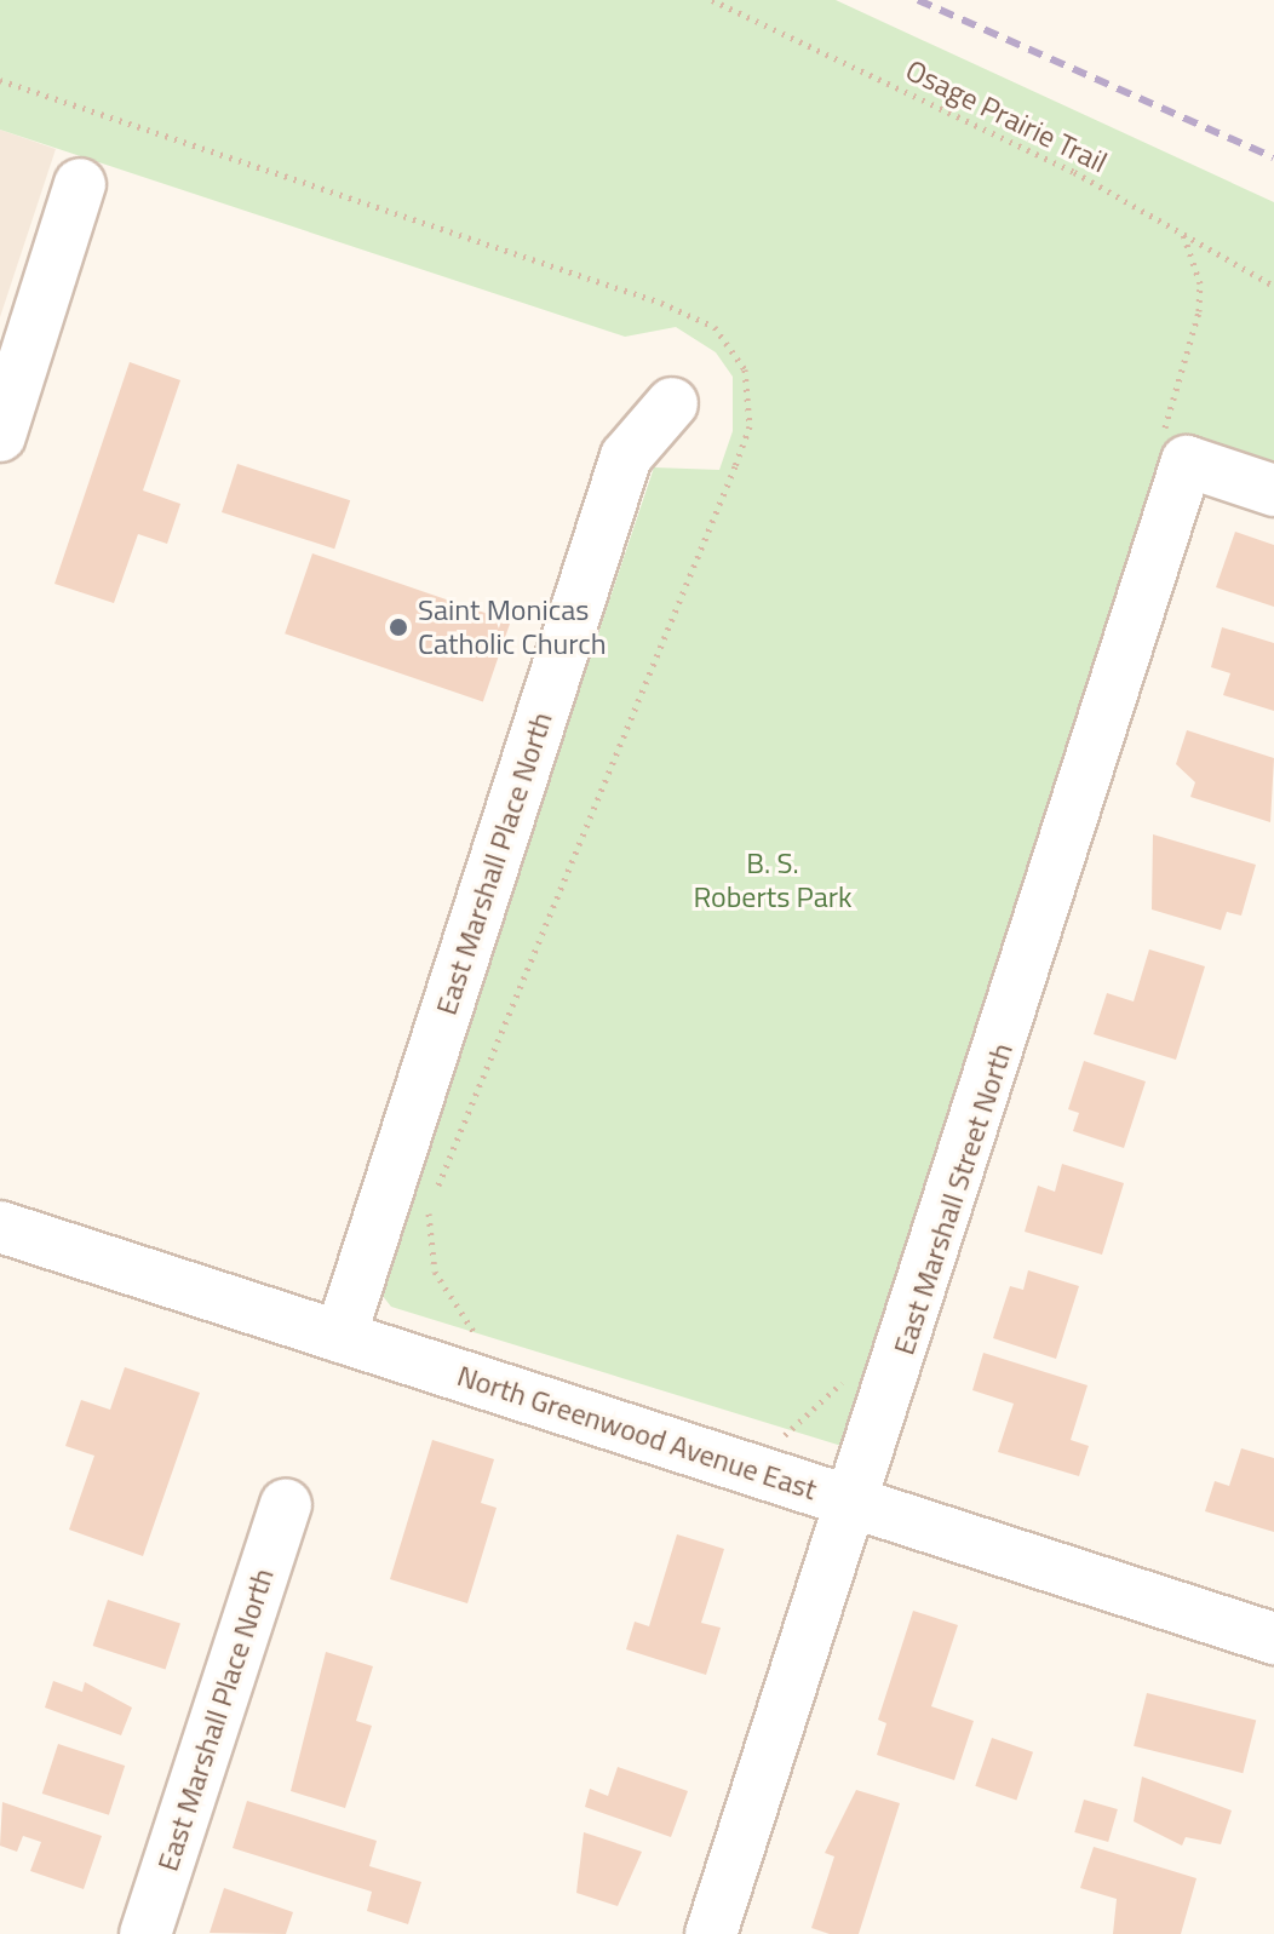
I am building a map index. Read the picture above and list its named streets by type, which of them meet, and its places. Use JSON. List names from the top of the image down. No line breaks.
{"streets":{"street":["East Marshall Place North","East Marshall Street North","North Greenwood Avenue East"],"path":["Osage Prairie Trail"]},"crossings":[["East Marshall Place North","North Greenwood Avenue East"],["East Marshall Street North","North Greenwood Avenue East"]],"parks":["B. S. Roberts Park"],"places":["Saint Monicas Catholic Church"]}
